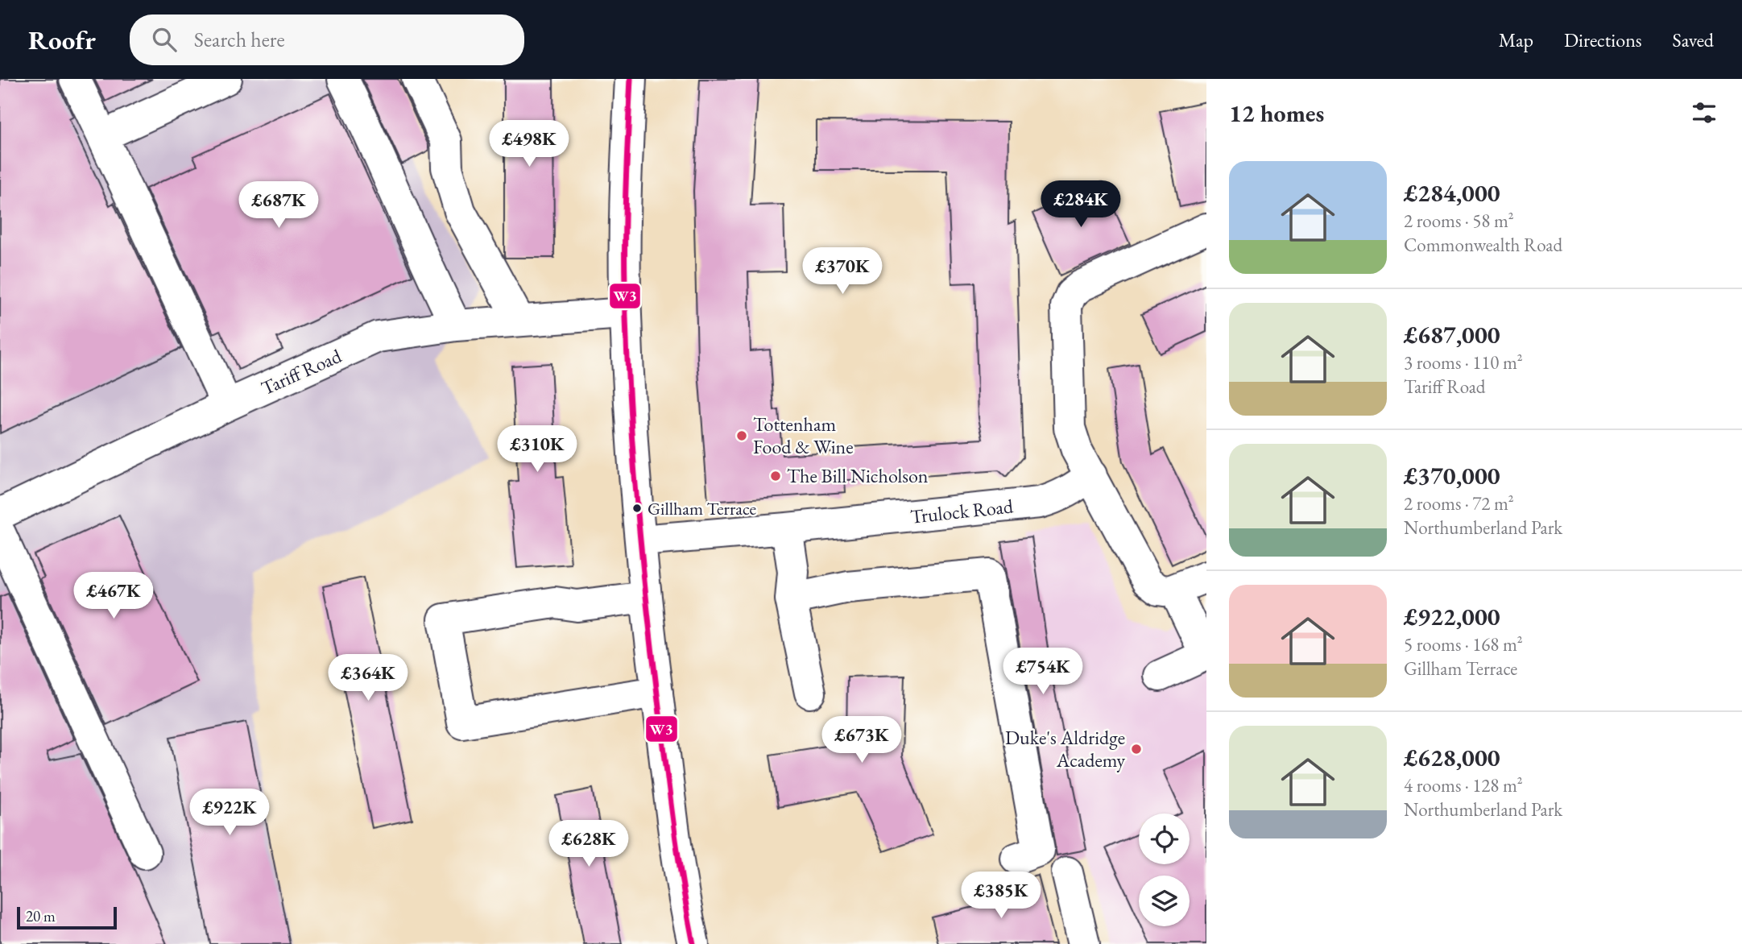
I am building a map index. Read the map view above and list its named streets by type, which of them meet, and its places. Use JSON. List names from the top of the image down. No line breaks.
{"streets":{"street":["Tariff Road","Trulock Road"]},"places":["Tottenham Food & Wine","The Bill Nicholson","Gillham Terrace","Duke's Aldridge Academy"],"lines":["transit line W3"],"scale_bar":"20 m","page":{"header":"Roofr","search":"Search here","nav":["Map","Directions","Saved"],"heading":"12 homes","price":["£498K","£284K","£687K","£370K","£310K","£467K","£754K","£364K","£673K","£922K","£628K","£385K"],"list":[{"name":"£284,000","note":"2 rooms · 58 m² · Commonwealth Road"},{"name":"£687,000","note":"3 rooms · 110 m² · Tariff Road"},{"name":"£370,000","note":"2 rooms · 72 m² · Northumberland Park"},{"name":"£922,000","note":"5 rooms · 168 m² · Gillham Terrace"},{"name":"£628,000","note":"4 rooms · 128 m² · Northumberland Park"}],"scale":"20 m"}}
